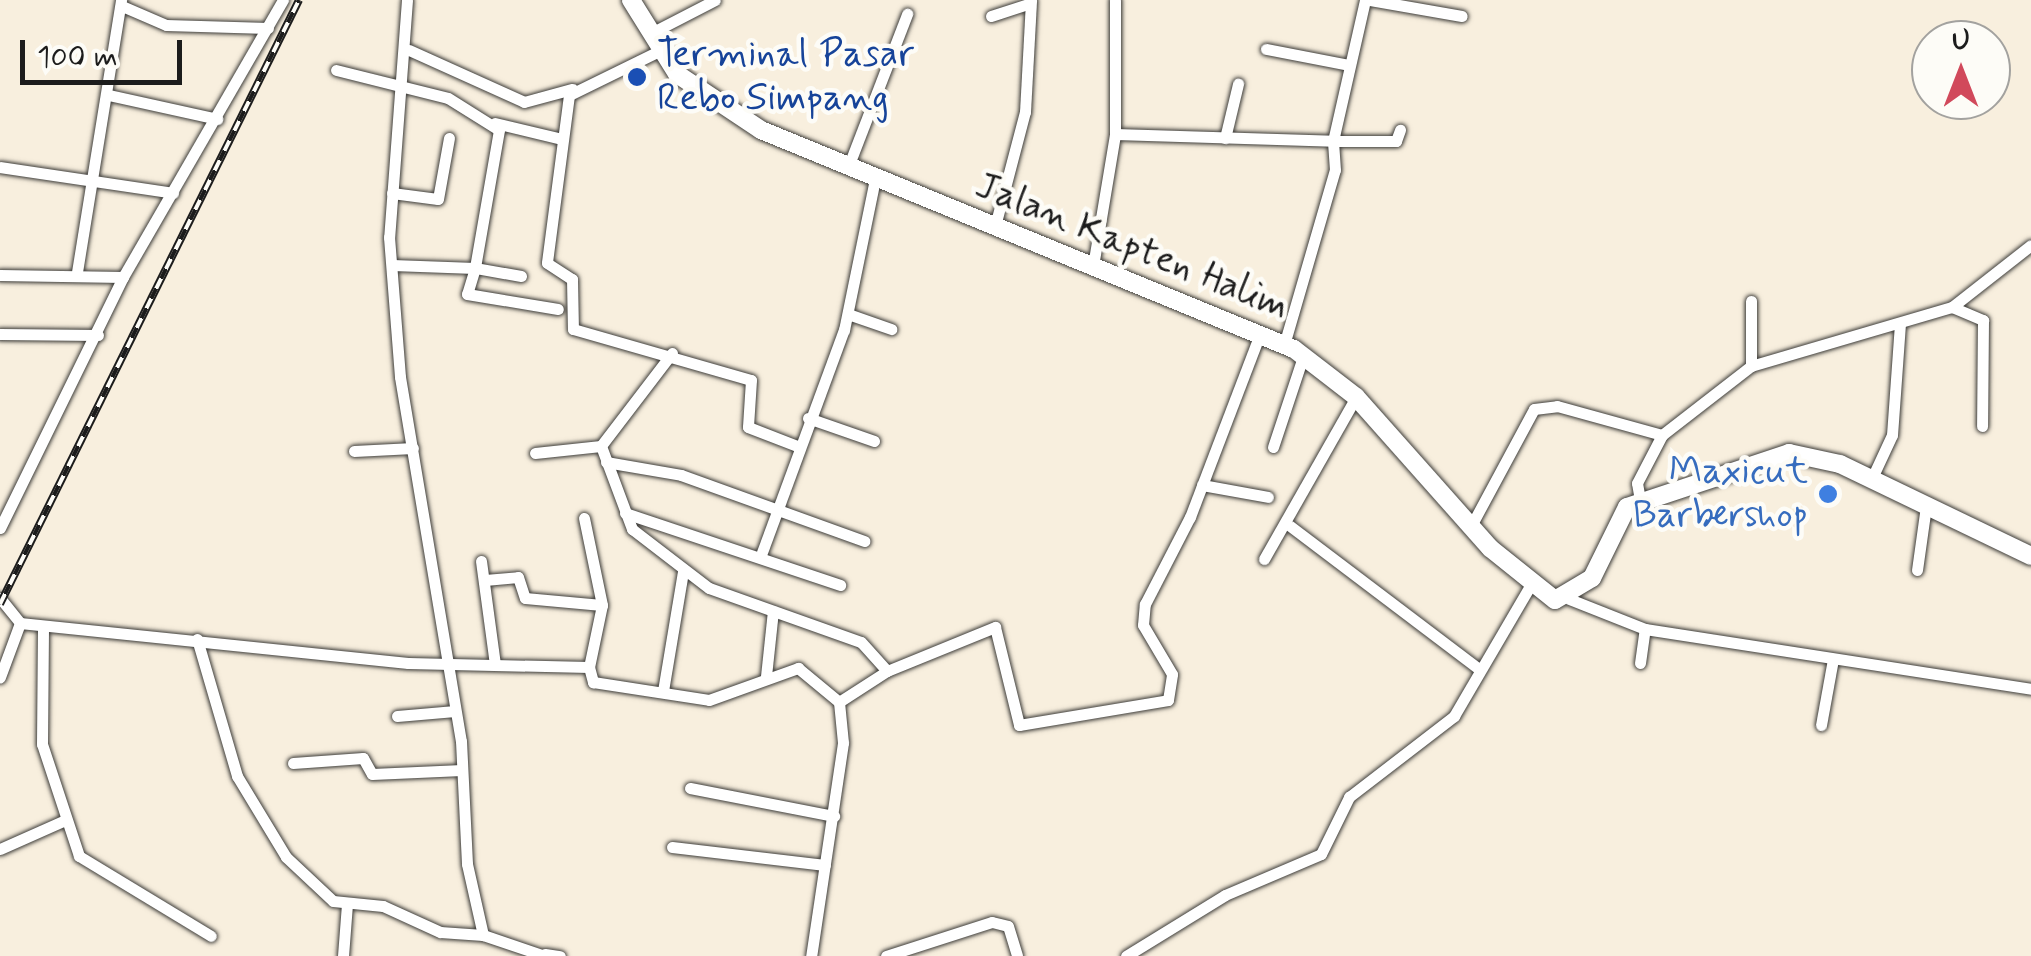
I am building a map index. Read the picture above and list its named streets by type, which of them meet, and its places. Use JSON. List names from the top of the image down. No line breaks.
{"streets":{"main road":["Jalan Kapten Halim"]},"places":["Terminal Pasar Rebo Simpang","Maxicut Barbershop"],"scale_bar":"100 m","north":"top"}
